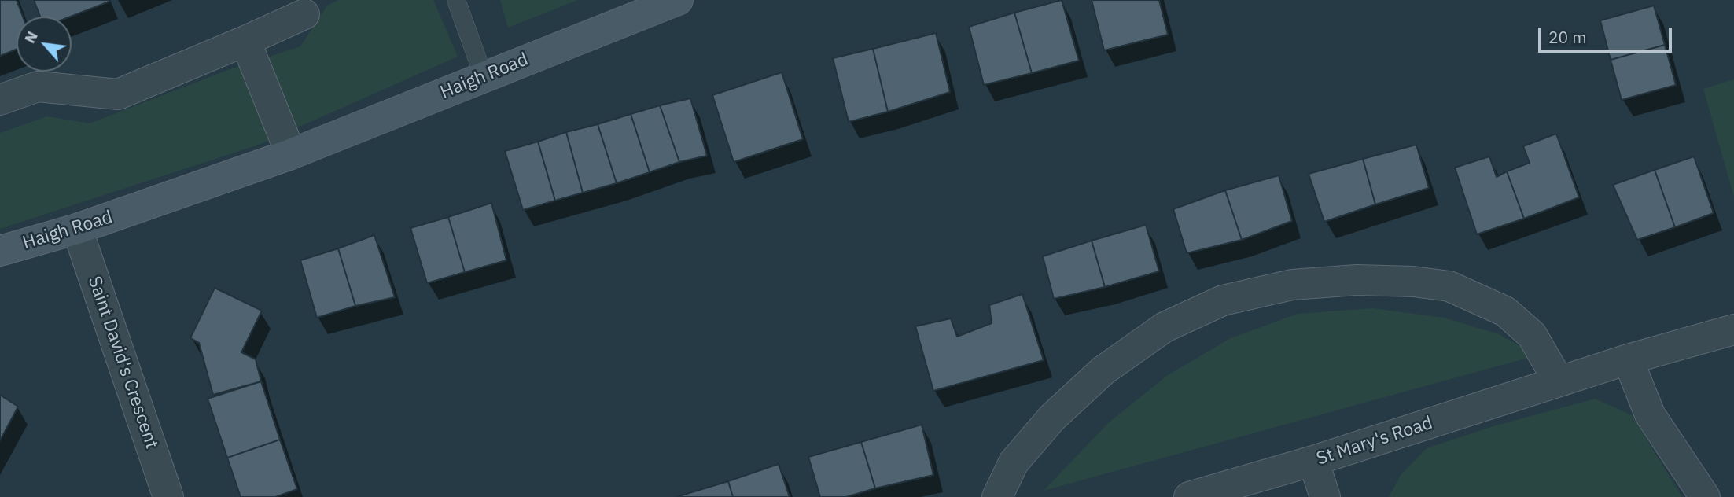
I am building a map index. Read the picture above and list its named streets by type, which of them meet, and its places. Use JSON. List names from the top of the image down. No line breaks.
{"streets":{"main road":["Haigh Road"],"street":["Saint David's Crescent","St Mary's Road"]},"crossings":[["Haigh Road","Saint David's Crescent"]],"scale_bar":"20 m","north":"top left"}
